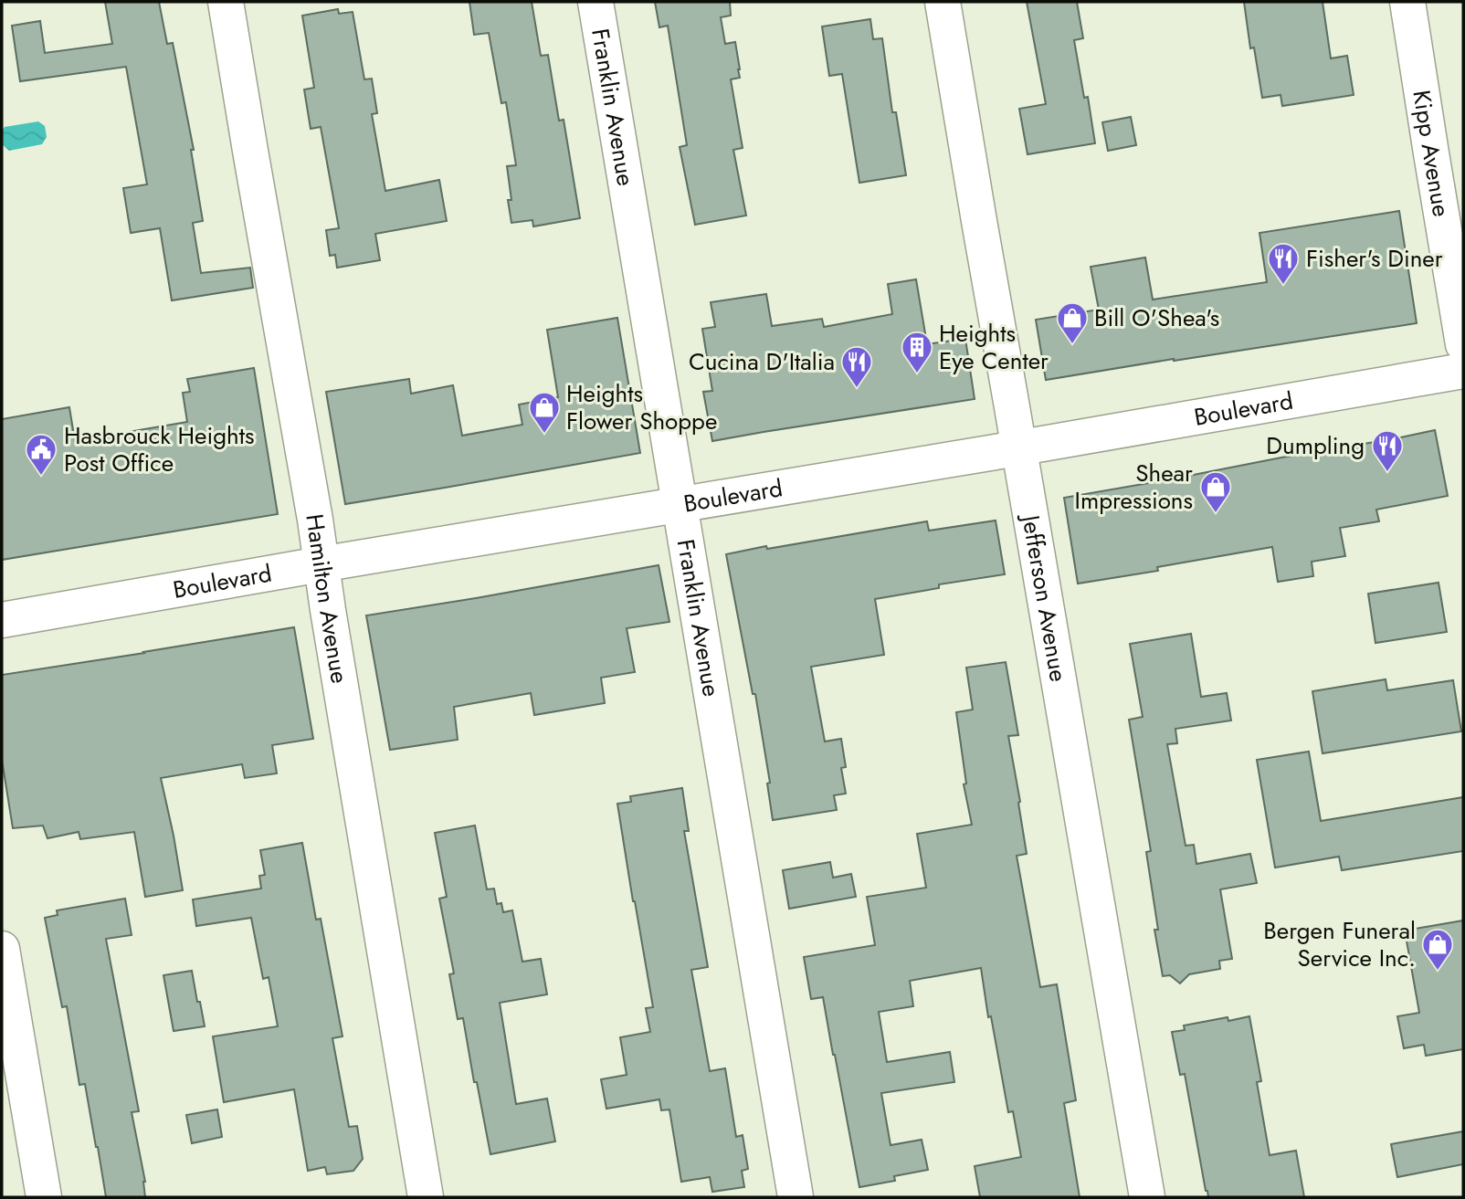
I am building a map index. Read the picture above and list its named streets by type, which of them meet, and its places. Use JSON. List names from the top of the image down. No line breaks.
{"streets":{"street":["Franklin Avenue","Kipp Avenue","Boulevard","Hamilton Avenue","Jefferson Avenue"]},"crossings":[["Franklin Avenue","Boulevard"],["Boulevard","Hamilton Avenue"],["Boulevard","Jefferson Avenue"]],"places":{"restaurant":["Fisher's Diner","Cucina D'Italia","Dumpling"],"shop":["Bill O'Shea's","Heights Flower Shoppe","Shear Impressions","Bergen Funeral Service Inc."],"building":["Heights Eye Center"],"public building":["Hasbrouck Heights Post Office"]}}
